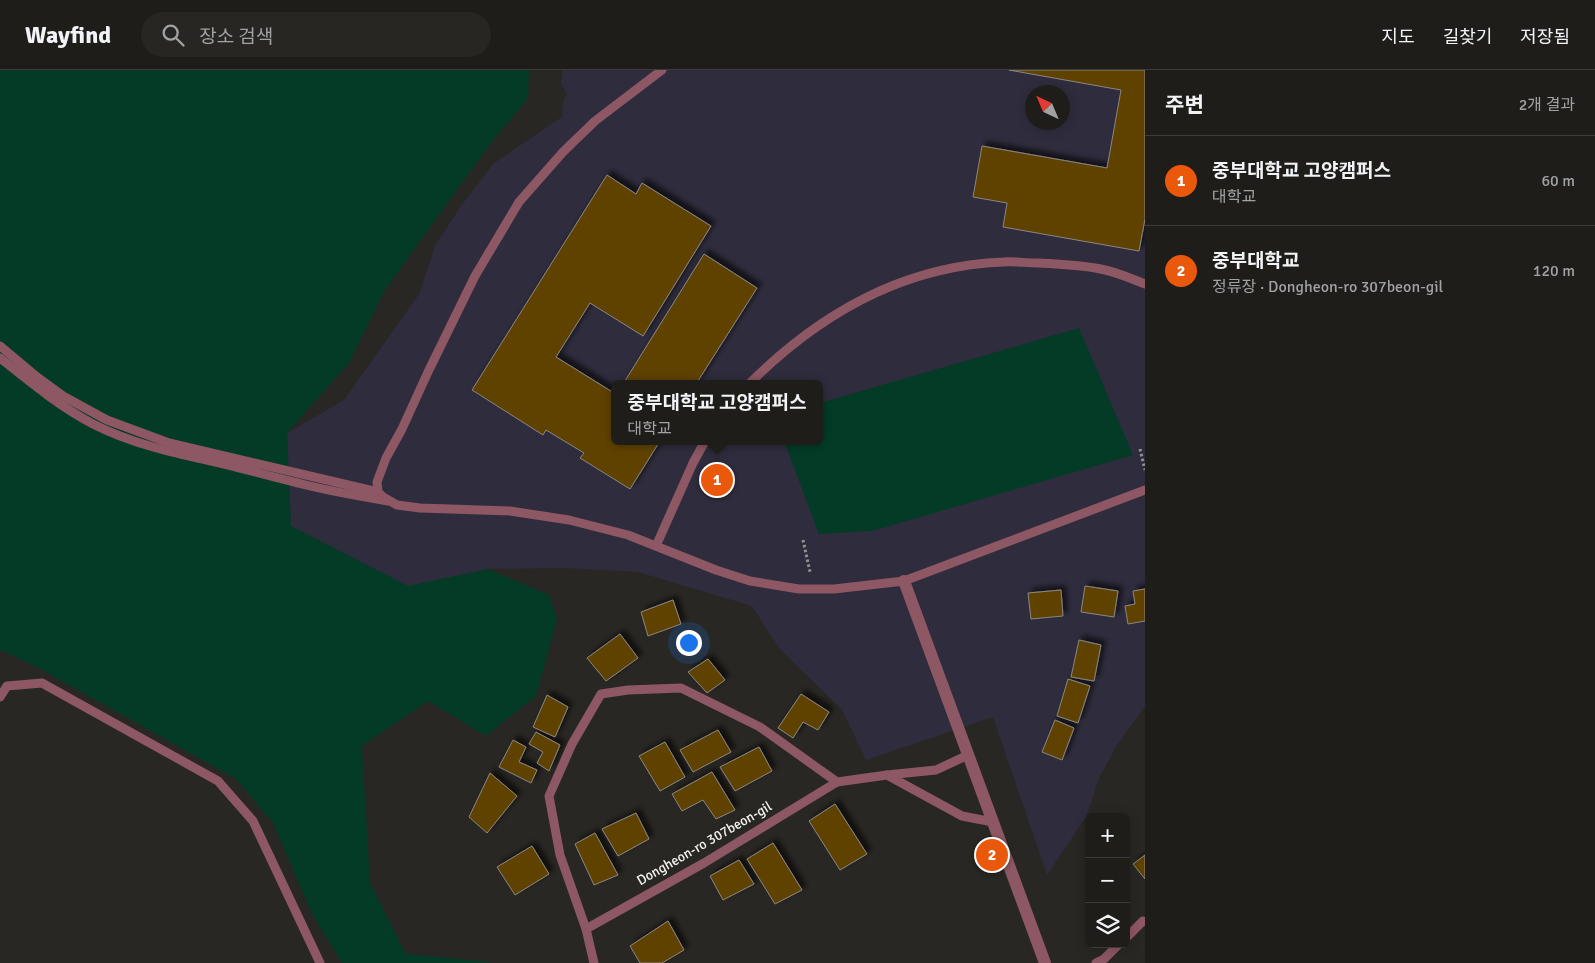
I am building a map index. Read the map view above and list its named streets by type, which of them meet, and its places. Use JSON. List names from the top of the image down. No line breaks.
{"streets":{"lane":["Dongheon-ro 307beon-gil"]},"north":"top left","page":{"header":"Wayfind","search":"장소 검색","nav":["지도","길찾기","저장됨"],"heading":["주변","2개 결과"],"list":[{"mark":"1","name":"중부대학교 고양캠퍼스","note":"대학교","value":"60 m"},{"mark":"2","name":"중부대학교","note":"정류장 · Dongheon-ro 307beon-gil","value":"120 m"}],"popup":["중부대학교 고양캠퍼스","대학교"],"pins":["1","2"],"map_buttons":["+","−"]}}
